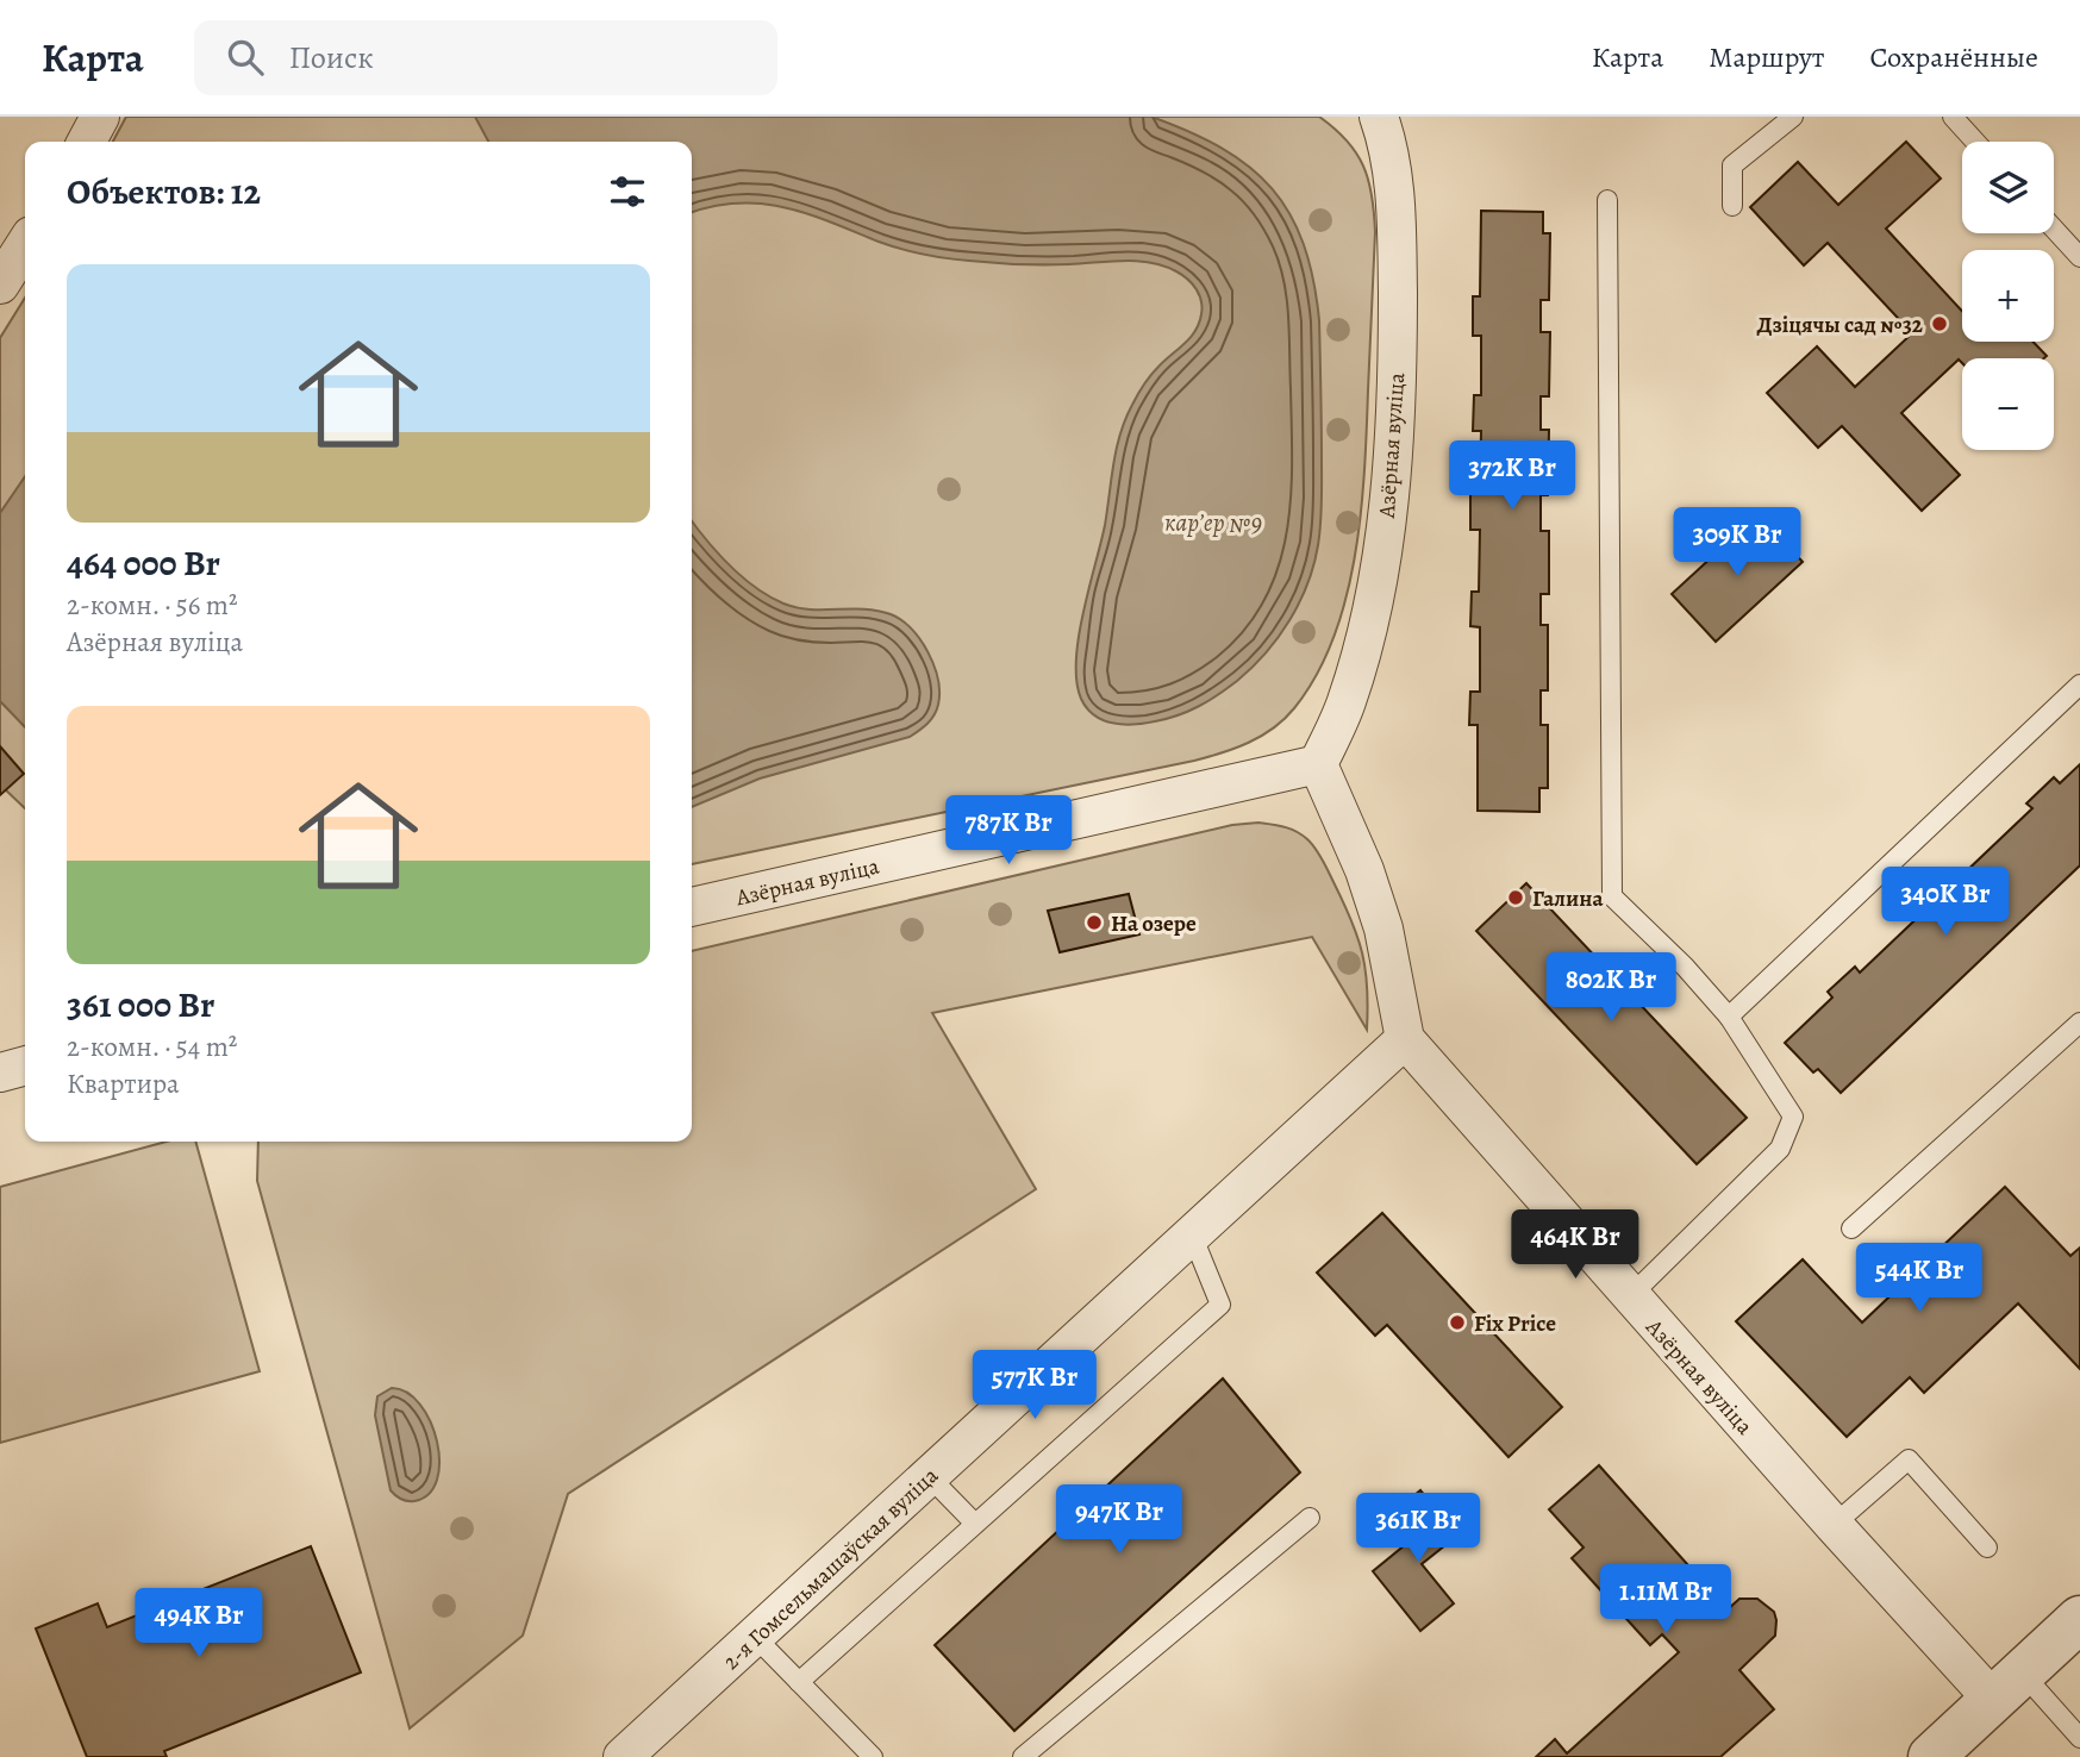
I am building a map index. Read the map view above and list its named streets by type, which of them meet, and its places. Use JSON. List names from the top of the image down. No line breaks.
{"streets":{"street":["Азёрная вуліца","2-я Гомсельмашаўская вуліца"]},"crossings":[["Азёрная вуліца","2-я Гомсельмашаўская вуліца"]],"water":["карʼер №9"],"places":["Дзіцячы сад №32","Галина","На озере","Fix Price"],"page":{"header":"Карта","search":"Поиск","nav":["Карта","Маршрут","Сохранённые"],"map_buttons":["+","−"],"heading":"Объектов: 12","list":[{"name":"464 000 Br","note":"2-комн. · 56 m² · Азёрная вуліца"},{"name":"361 000 Br","note":"2-комн. · 54 m² · Квартира"}],"price":["372K Br","309K Br","787K Br","340K Br","802K Br","464K Br","544K Br","577K Br","947K Br","361K Br","1.11M Br","494K Br"]}}
